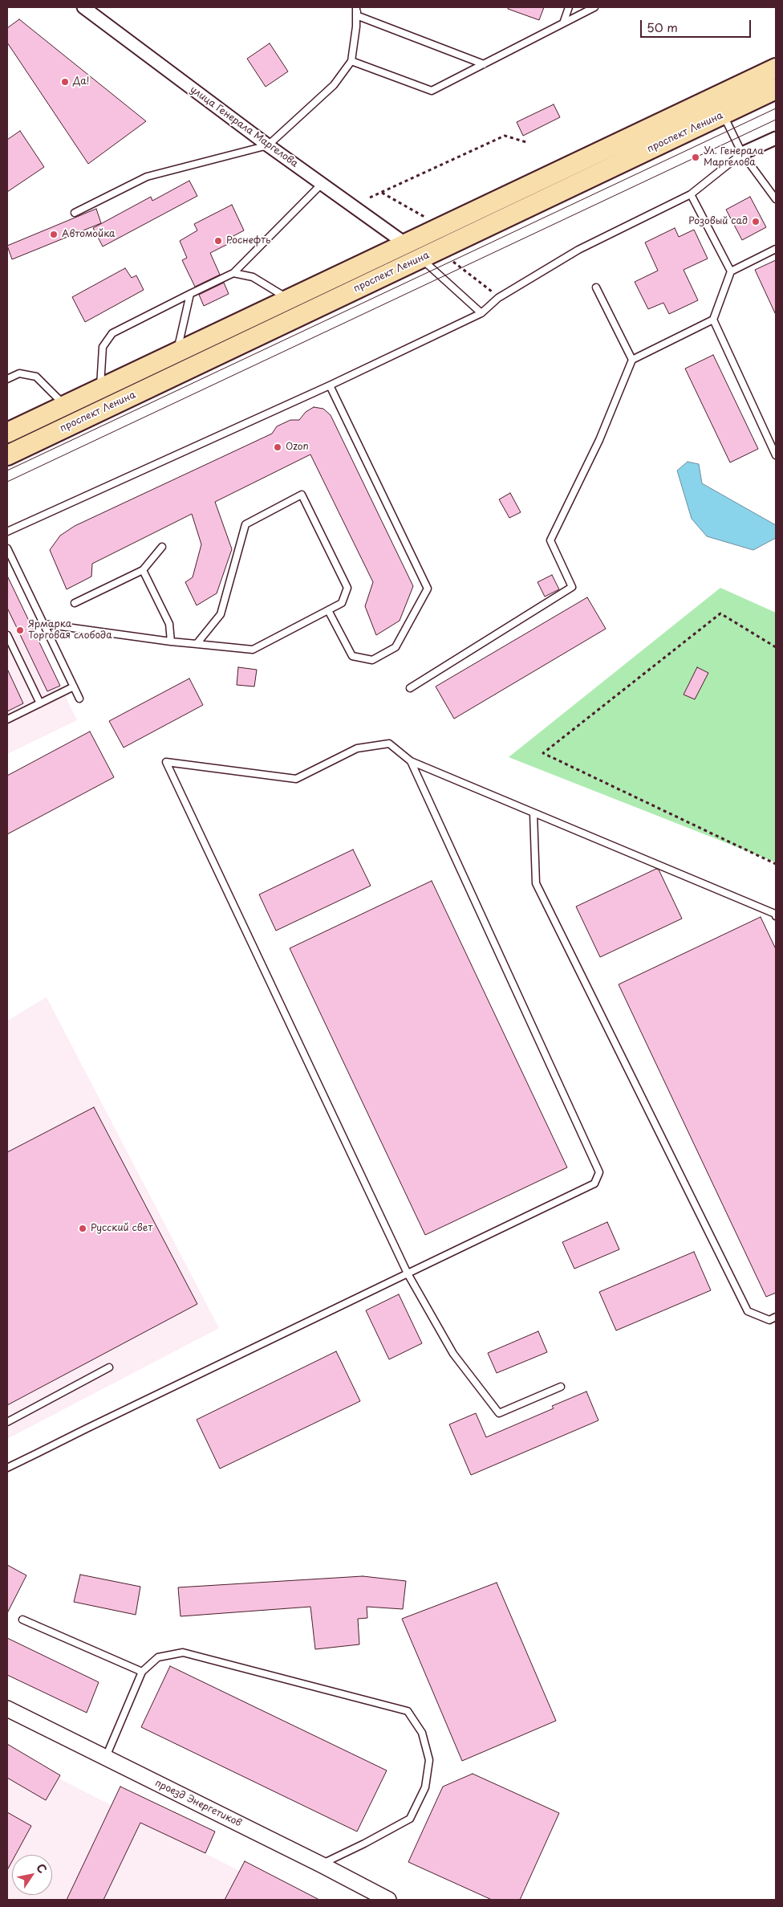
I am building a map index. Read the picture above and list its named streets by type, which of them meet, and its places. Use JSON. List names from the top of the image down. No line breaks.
{"streets":{"main road":["проспект Ленина"],"street":["улица Генерала Маргелова","проезд Энергетиков"]},"crossings":[["улица Генерала Маргелова","проспект Ленина"]],"places":["Да!","Ул. Генерала Маргелова","Розовый сад","Автомойка","Роснефть","Ozon","Ярмарка Торговая слобода","Русский свет"],"scale_bar":"50 m","north":"top right"}
